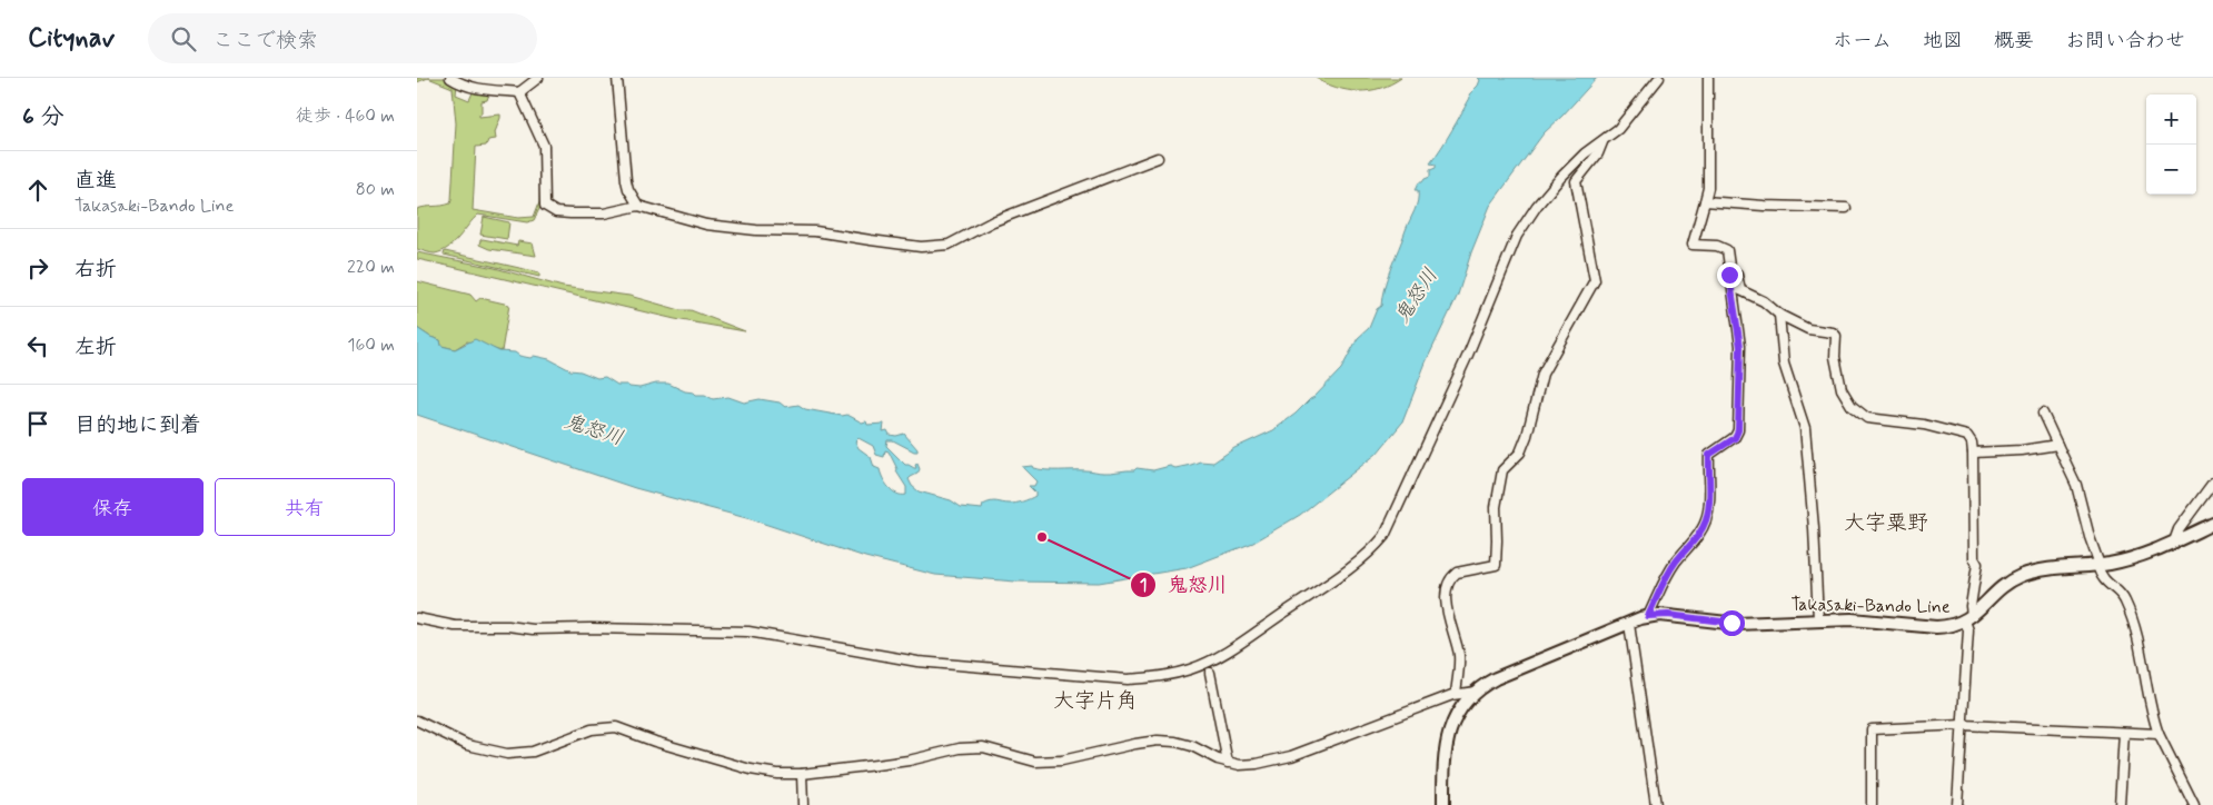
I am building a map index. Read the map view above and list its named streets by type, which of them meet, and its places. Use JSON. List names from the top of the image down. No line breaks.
{"streets":{"main road":["Takasaki-Bando Line"]},"districts":["大字粟野","大字片角"],"water":["鬼怒川"],"places":["鬼怒川"],"page":{"header":"Citynav","search":"ここで検索","nav":["ホーム","地図","概要","お問い合わせ"],"heading":["6 分","徒歩 · 460 m"],"map_buttons":["+","−"],"list":[["直進","Takasaki-Bando Line","80 m"],["右折","220 m"],["左折","160 m"],"目的地に到着"],"buttons":["保存","共有"]}}
